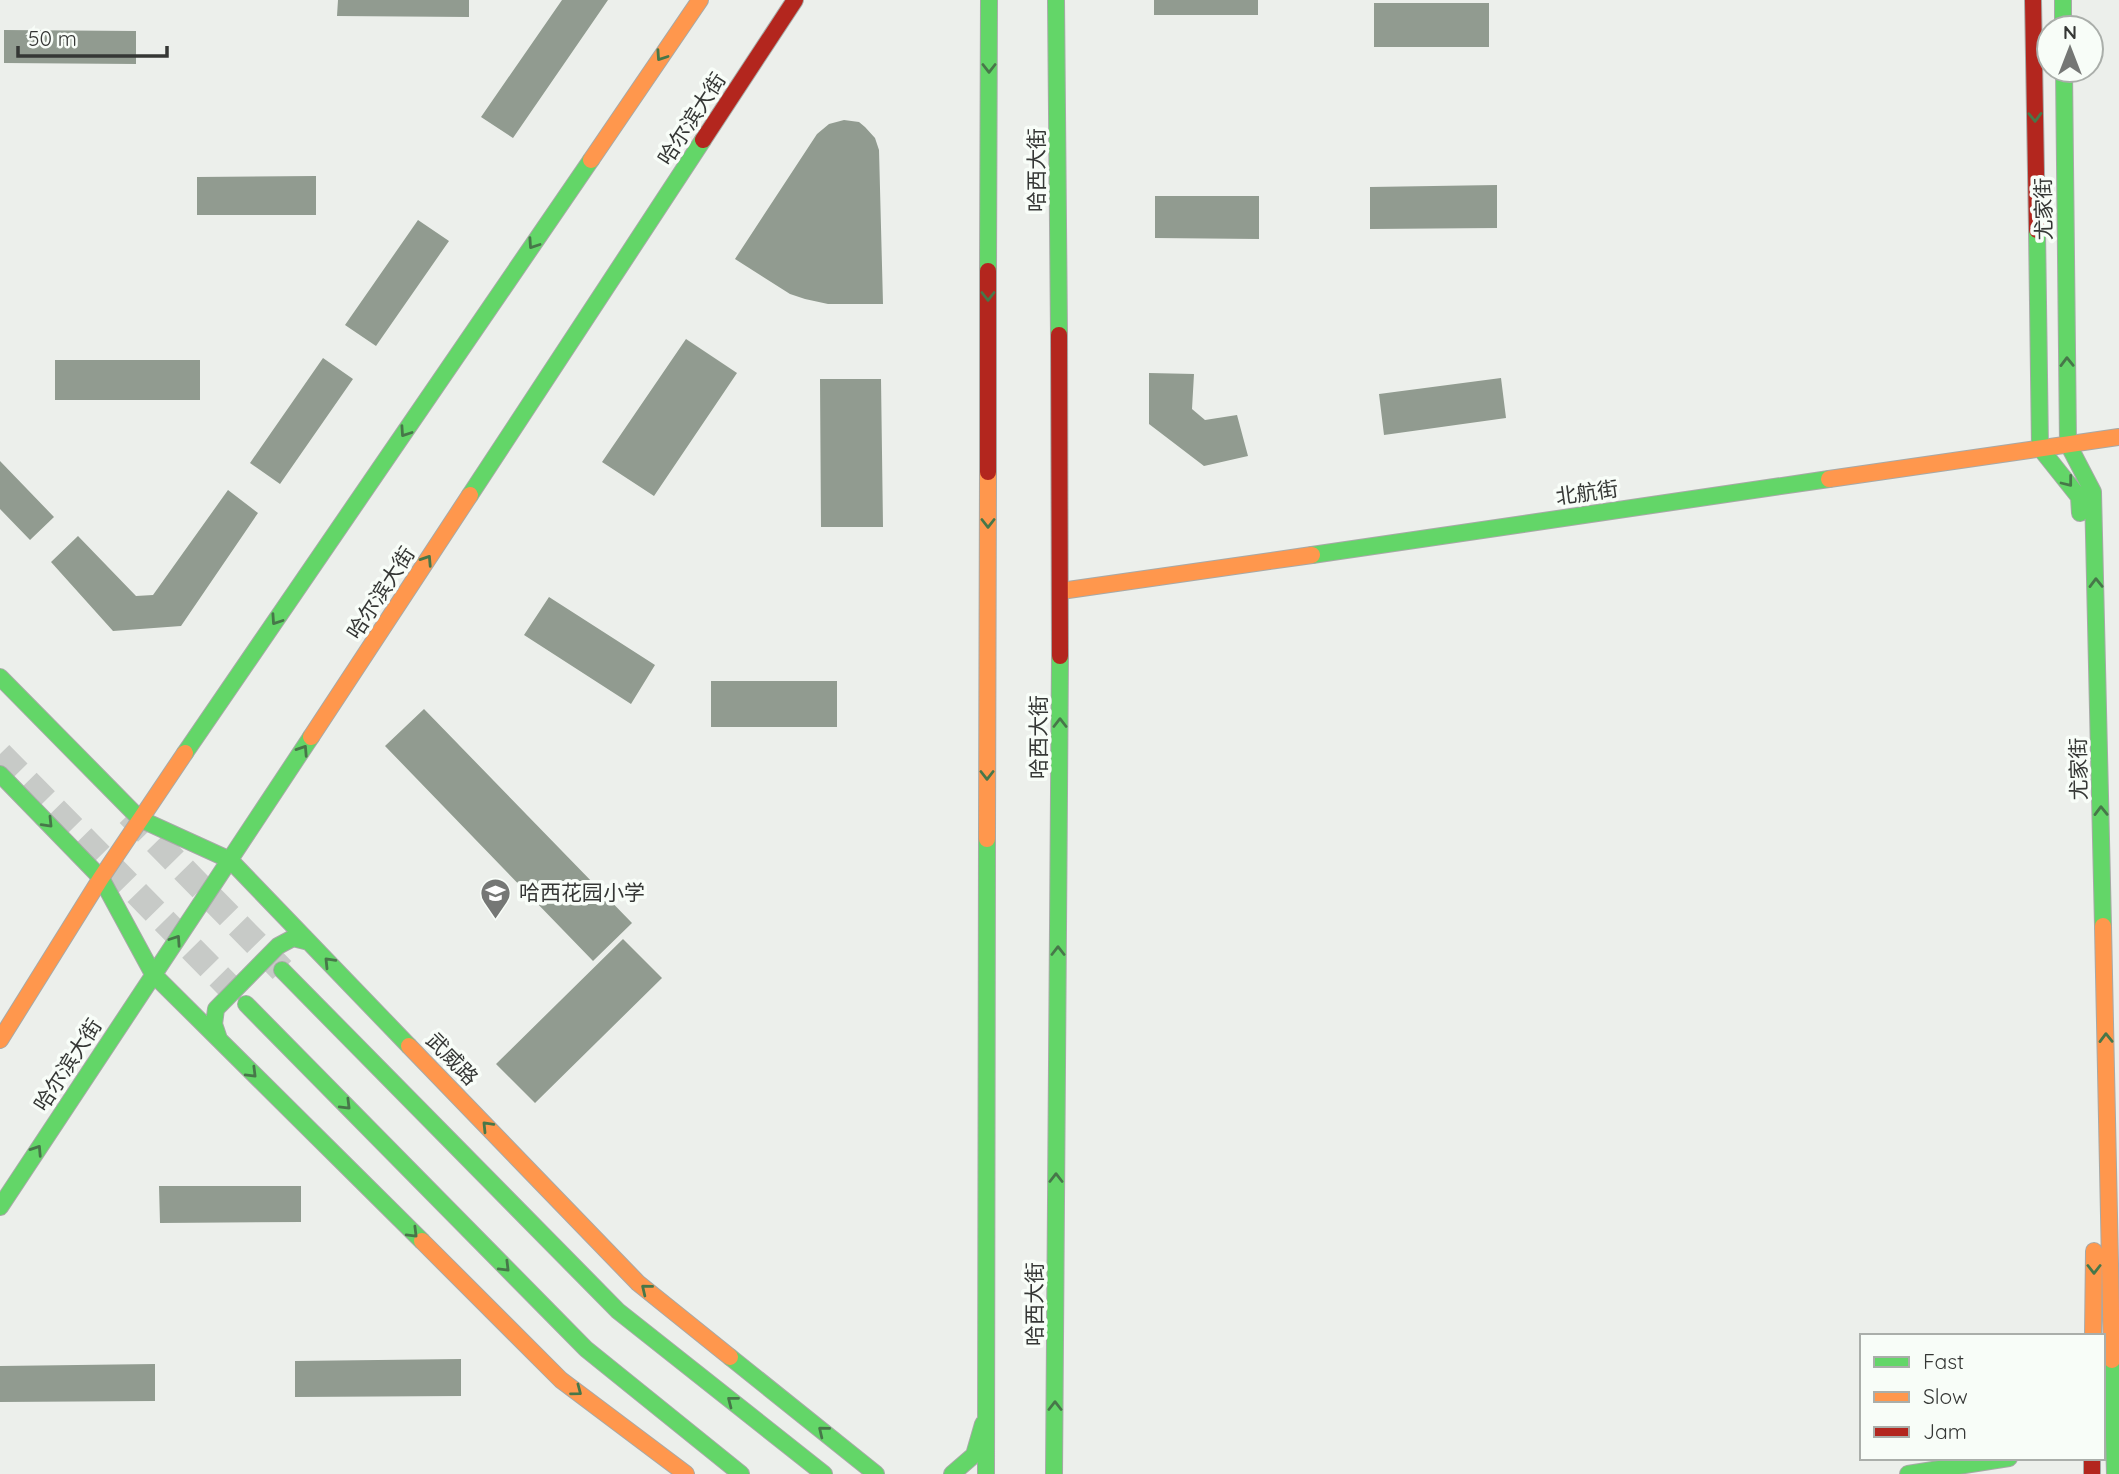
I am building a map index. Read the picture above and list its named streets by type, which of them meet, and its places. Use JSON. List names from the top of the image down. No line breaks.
{"streets":{"main road":["哈尔滨大街","哈西大街","尤家街","北航街","武威路"]},"crossings":[["哈尔滨大街","武威路"],["哈西大街","北航街"],["尤家街","北航街"]],"places":{"school or university":["哈西花园小学"]},"legend":["Fast","Slow","Jam"],"scale_bar":"50 m","north":"top"}
